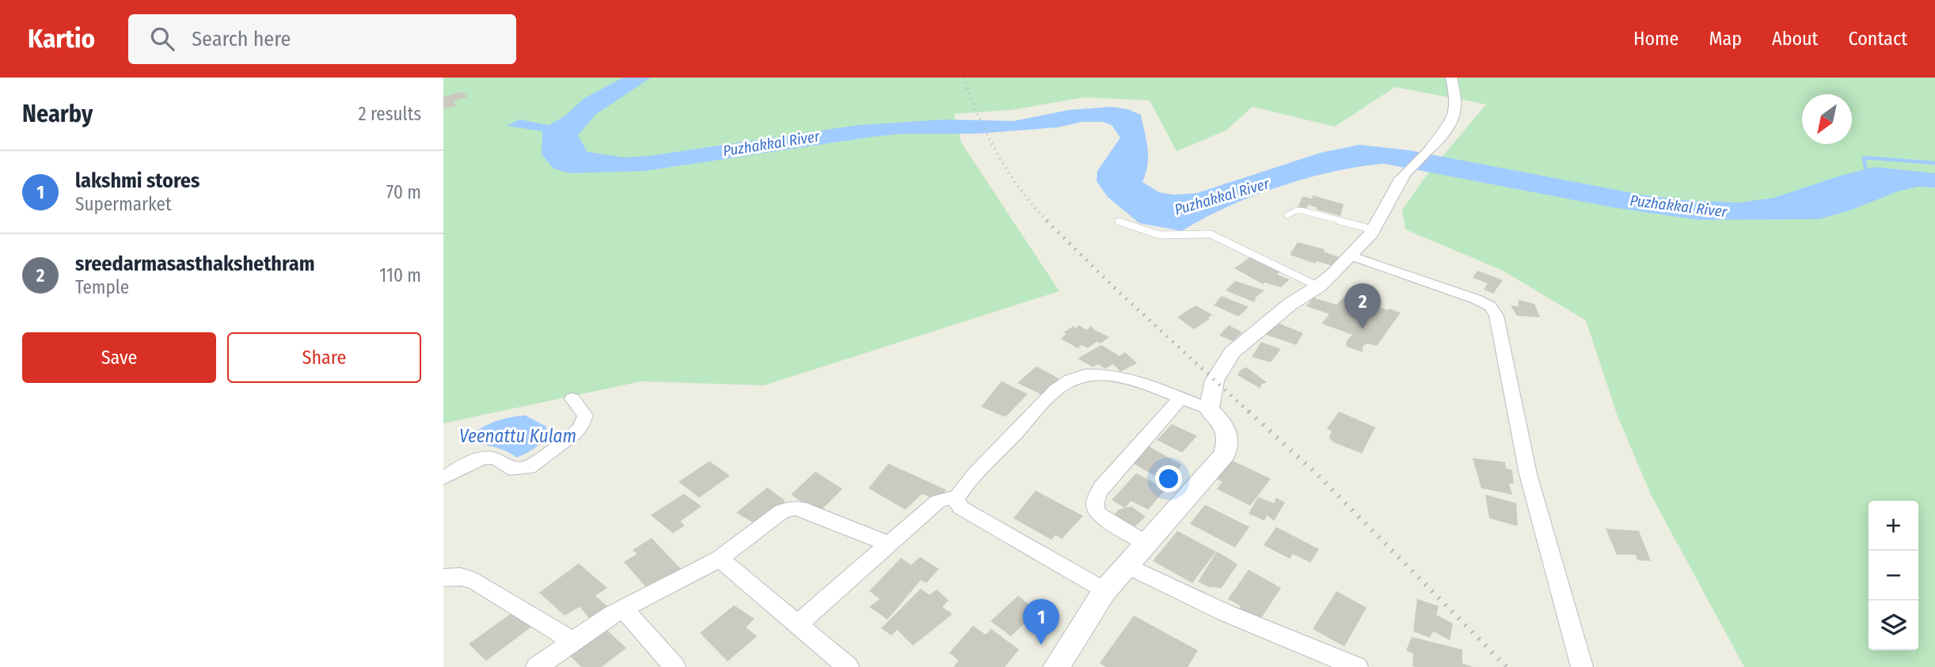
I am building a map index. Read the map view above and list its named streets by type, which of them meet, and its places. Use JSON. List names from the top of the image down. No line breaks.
{"water":["Puzhakkal River","Veenattu Kulam"],"north":"bottom left","page":{"header":"Kartio","search":"Search here","nav":["Home","Map","About","Contact"],"heading":["Nearby","2 results"],"list":[{"mark":"1","name":"lakshmi stores","note":"Supermarket","value":"70 m"},{"mark":"2","name":"sreedarmasasthakshethram","note":"Temple","value":"110 m"}],"pins":["2","1"],"buttons":["Save","Share"],"map_buttons":["+","−"]}}
